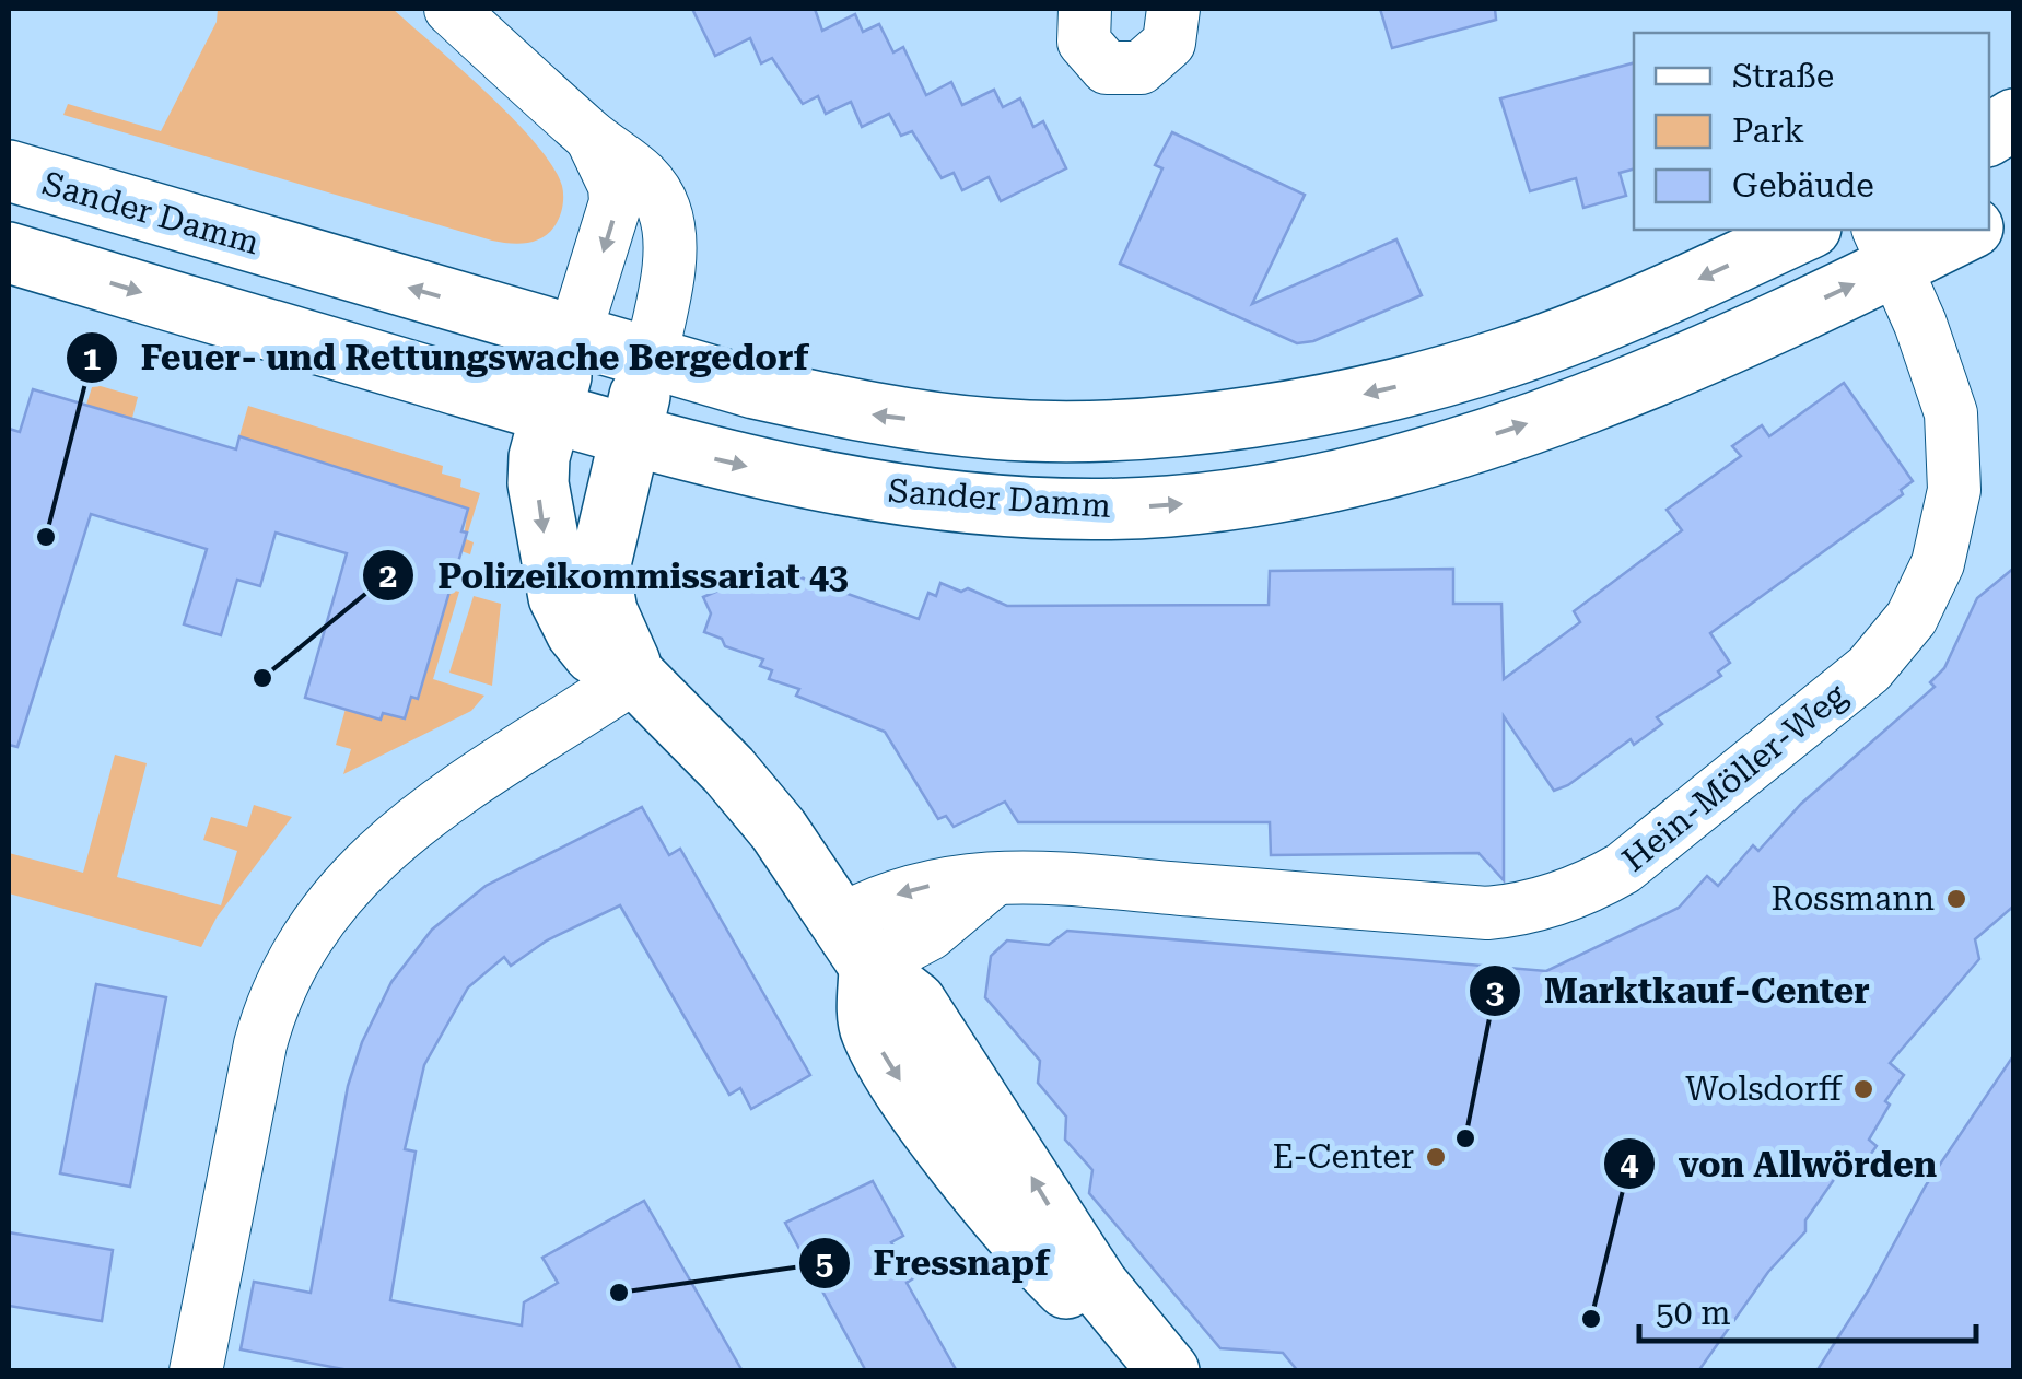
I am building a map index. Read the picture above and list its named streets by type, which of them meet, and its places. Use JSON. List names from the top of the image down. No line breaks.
{"streets":{"main road":["Sander Damm"],"street":["Hein-Möller-Weg"]},"crossings":[["Sander Damm","Hein-Möller-Weg"]],"places":["Feuer- und Rettungswache Bergedorf","Polizeikommissariat 43","Rossmann","Wolsdorff","Marktkauf-Center","E-Center","Fressnapf","von Allwörden"],"legend":["Straße","Park","Gebäude"],"scale_bar":"50 m"}
